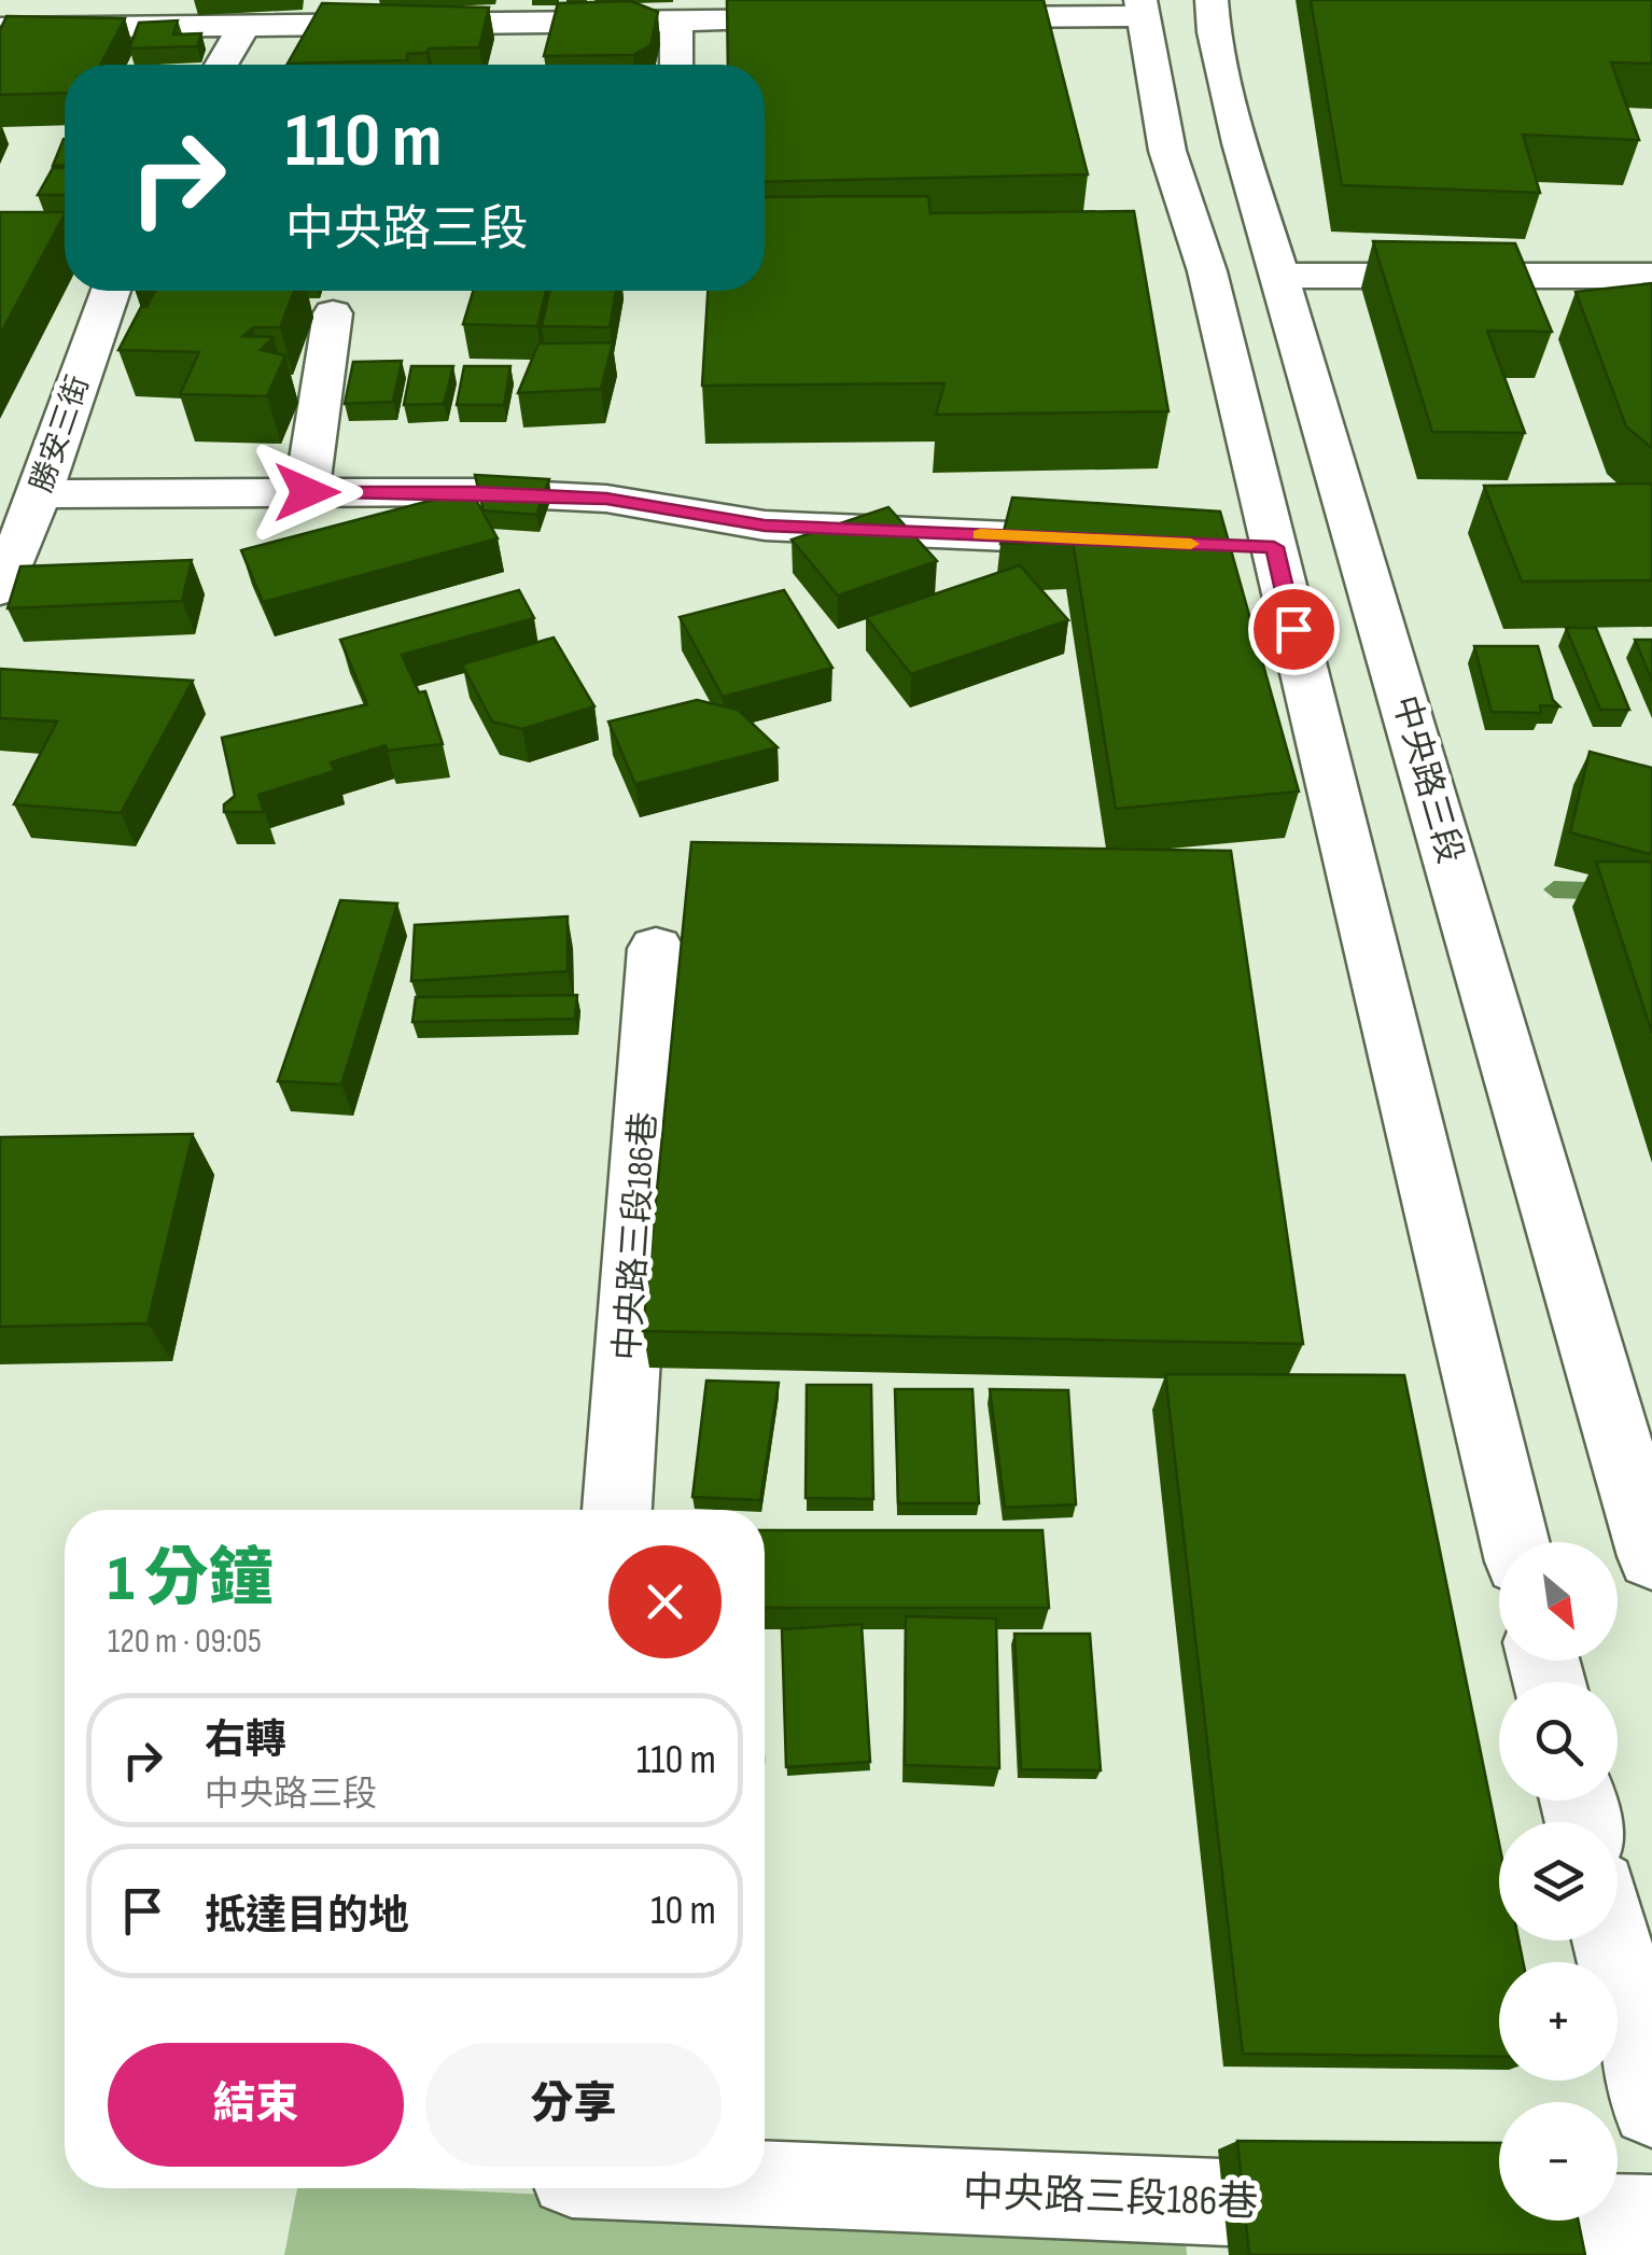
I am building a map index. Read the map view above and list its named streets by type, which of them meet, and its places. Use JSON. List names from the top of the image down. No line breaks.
{"streets":{"street":["勝安三街","中央路三段","中央路三段186巷"]},"north":"bottom right","page":{"turn":["110 m","中央路三段"],"heading":["1 分鐘","120 m · 09:05"],"map_buttons":["+","−"],"list":[{"name":"右轉","note":"中央路三段","value":"110 m"},{"name":"抵達目的地","value":"10 m"}],"buttons":["結束","分享"]}}
